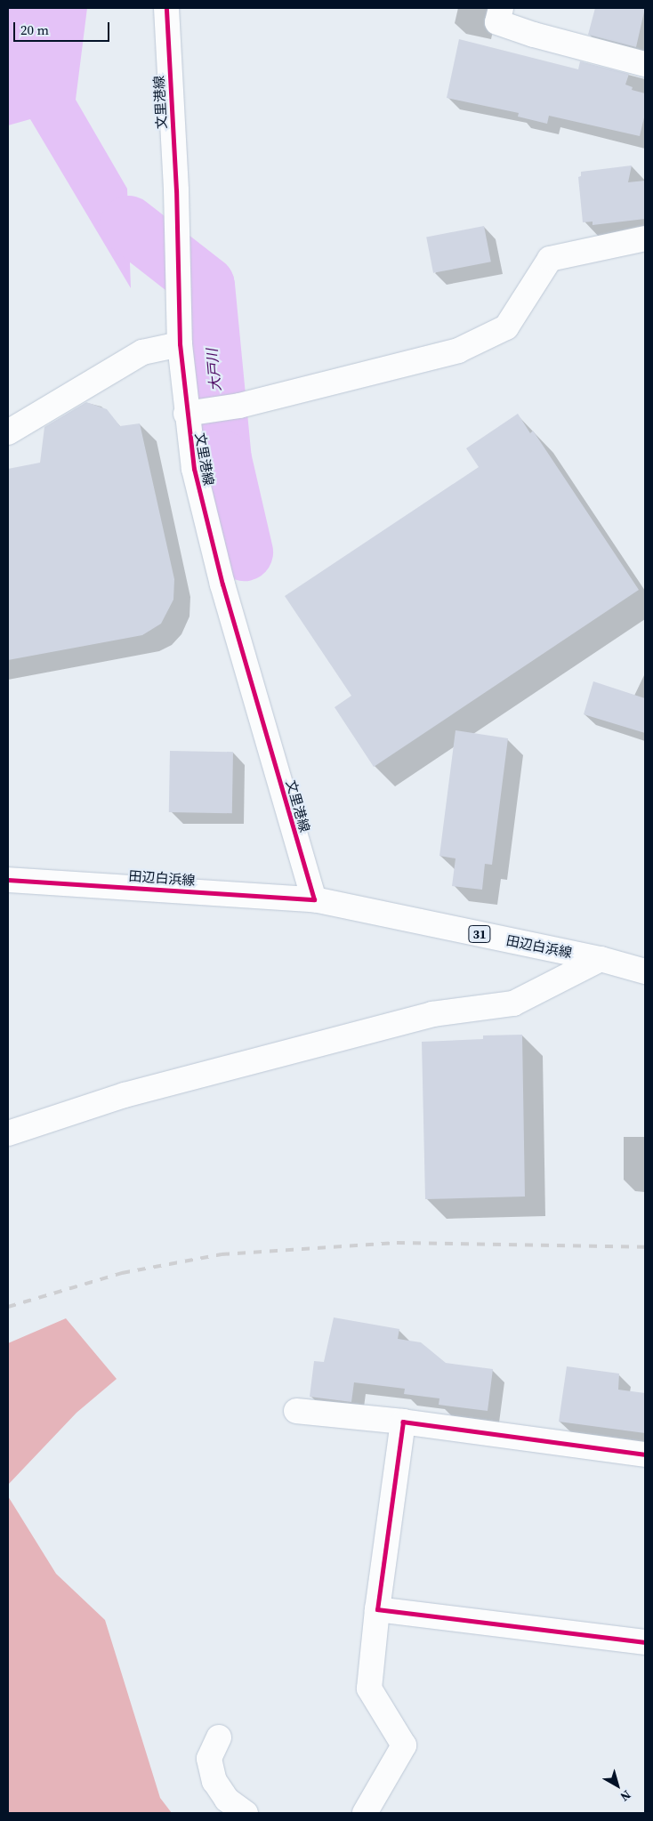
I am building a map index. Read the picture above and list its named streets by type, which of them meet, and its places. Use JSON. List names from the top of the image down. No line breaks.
{"streets":{"street":["文里港線","田辺白浜線","31"]},"crossings":[["文里港線","田辺白浜線"]],"water":["大戸川"],"scale_bar":"20 m","north":"bottom right"}
